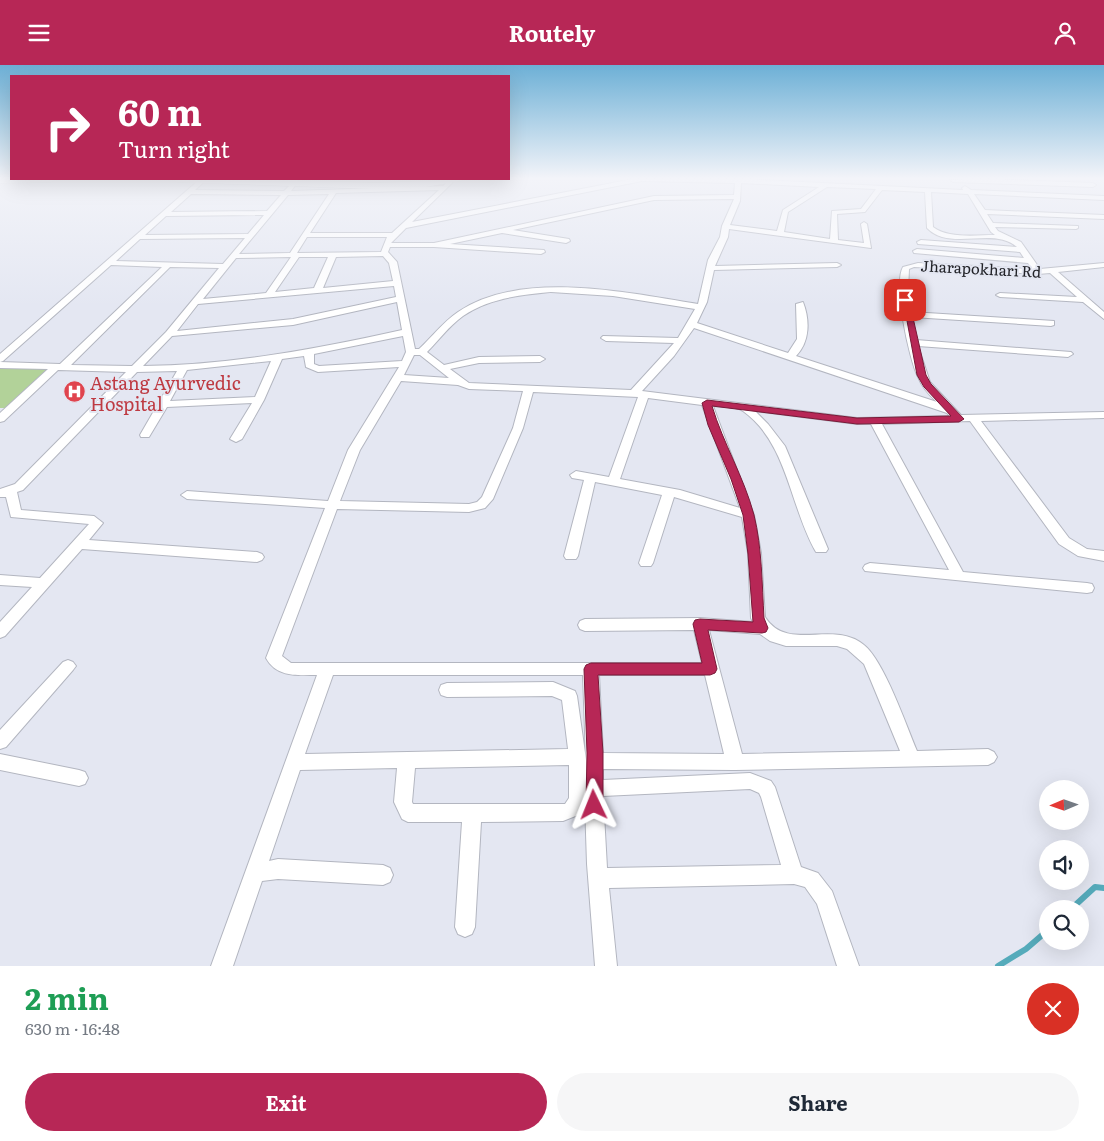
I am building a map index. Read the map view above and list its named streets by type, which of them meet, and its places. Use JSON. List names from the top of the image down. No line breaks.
{"streets":{"street":["Jharapokhari Rd"]},"places":{"hospital":["Astang Ayurvedic Hospital"]},"north":"left","page":{"header":"Routely","turn":["60 m","Turn right"],"heading":["2 min","630 m · 16:48"],"buttons":["Exit","Share"]}}
